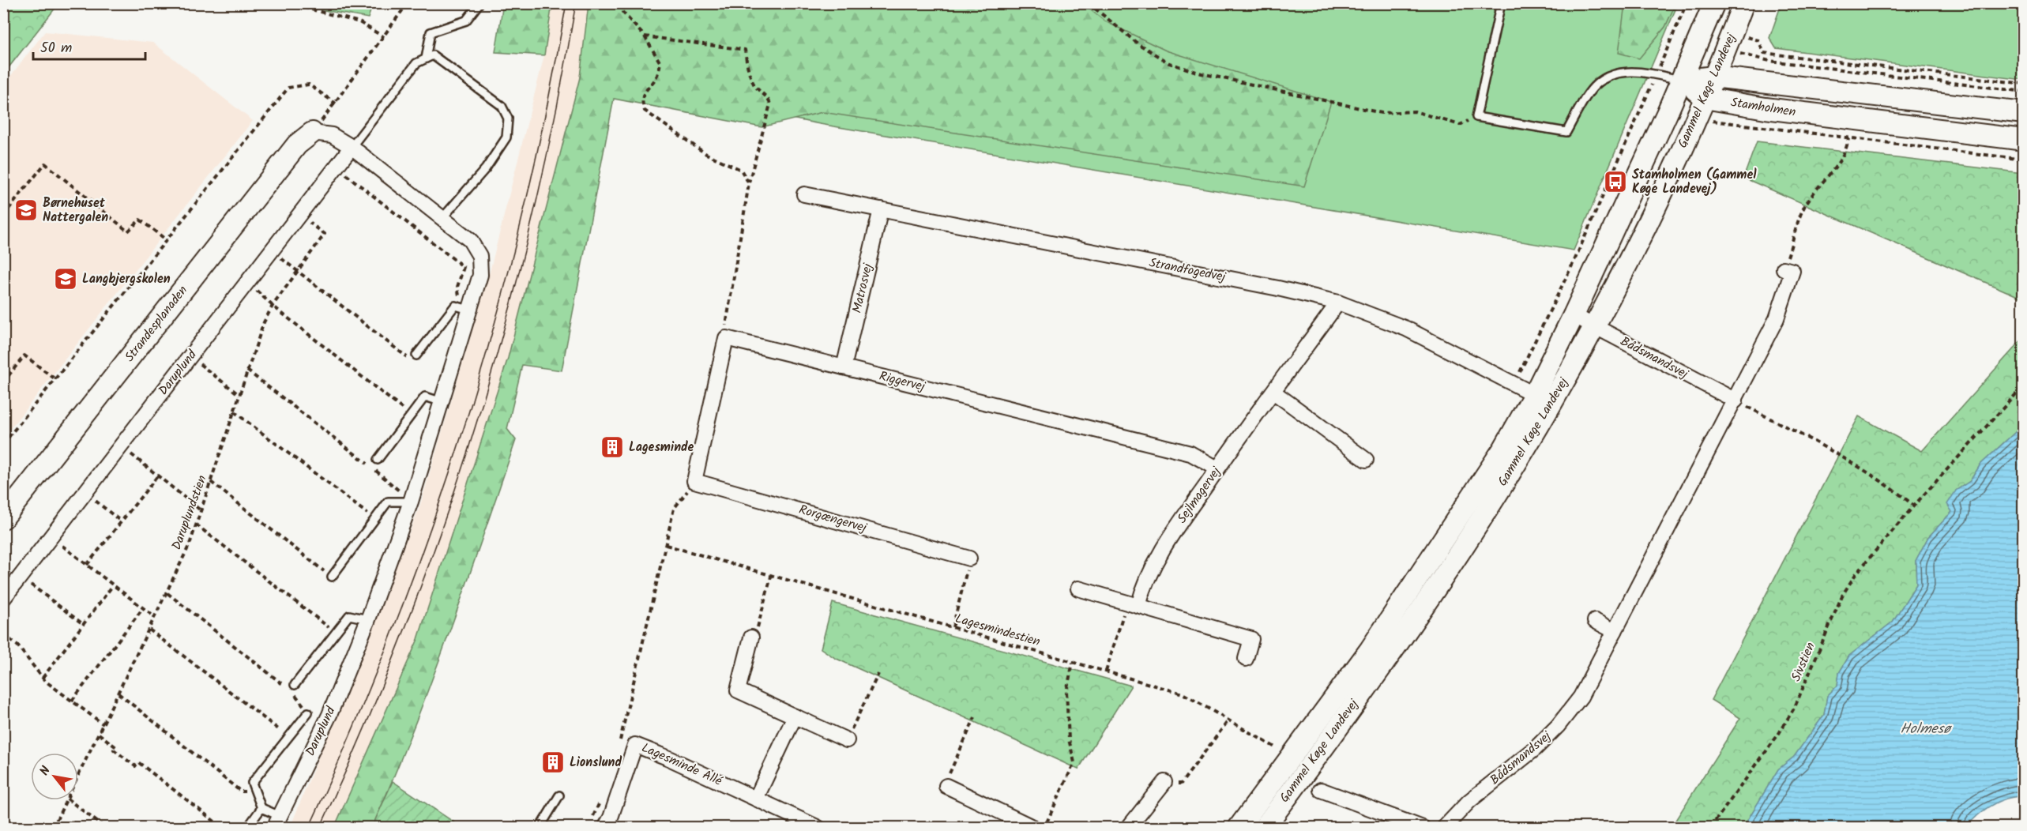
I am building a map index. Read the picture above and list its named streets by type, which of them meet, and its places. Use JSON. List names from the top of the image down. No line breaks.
{"streets":{"main road":["Gammel Køge Landevej","Stamholmen","Strandesplanaden"],"street":["Strandfogedvej","Matrosvej","Bådsmandsvej","Daruplund","Riggervej","Sejlmagervej","Rorgængervej","Lagesminde Allé"],"path":["Daruplundstien","Lagesmindestien","Sivstien"]},"crossings":[["Gammel Køge Landevej","Stamholmen"],["Gammel Køge Landevej","Strandfogedvej"],["Gammel Køge Landevej","Bådsmandsvej"],["Gammel Køge Landevej","Lagesmindestien"],["Strandfogedvej","Matrosvej"],["Strandfogedvej","Sejlmagervej"],["Matrosvej","Riggervej"],["Strandesplanaden","Daruplund"],["Daruplund","Daruplundstien"],["Riggervej","Sejlmagervej"]],"water":["Holmesø"],"places":{"bus stop":["Stamholmen (Gammel Køge Landevej)"],"school or university":["Børnehuset Nattergalen","Langbjergskolen"],"building":["Lagesminde","Lionslund"]},"scale_bar":"50 m","north":"top left"}
